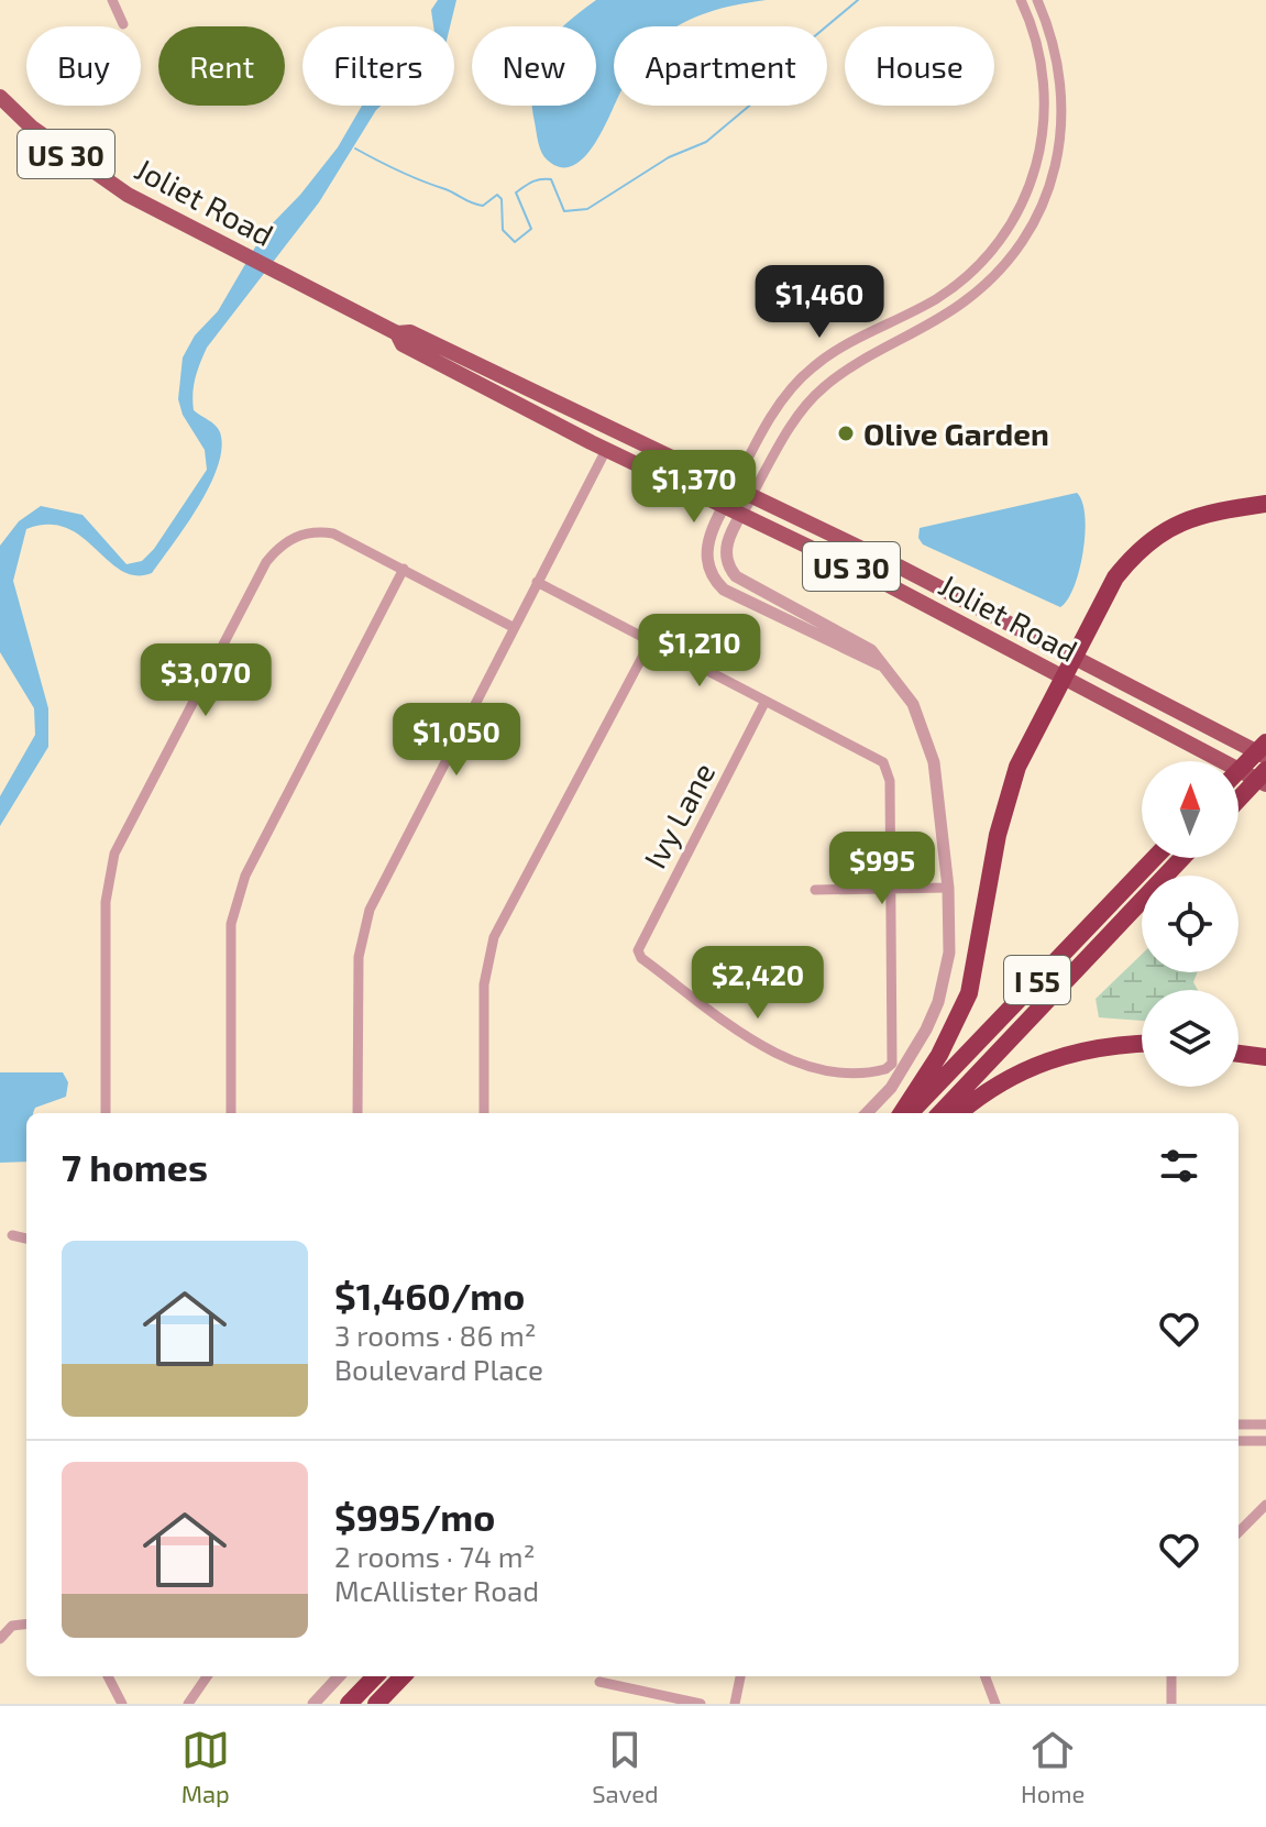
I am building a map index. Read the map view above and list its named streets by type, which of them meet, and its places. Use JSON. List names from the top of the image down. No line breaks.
{"streets":{"highway":["I 55"],"main road":["US 30","Joliet Road"],"street":["Ivy Lane"]},"places":["Olive Garden"],"north":"top","page":{"chip":["Buy","Rent","Filters","New","Apartment","House"],"price":["$1,460","$1,370","$1,210","$3,070","$1,050","$995","$2,420"],"heading":"7 homes","list":[{"name":"$1,460/mo","note":"3 rooms · 86 m² · Boulevard Place"},{"name":"$995/mo","note":"2 rooms · 74 m² · McAllister Road"}],"tabs":["Map","Saved","Home"]}}
